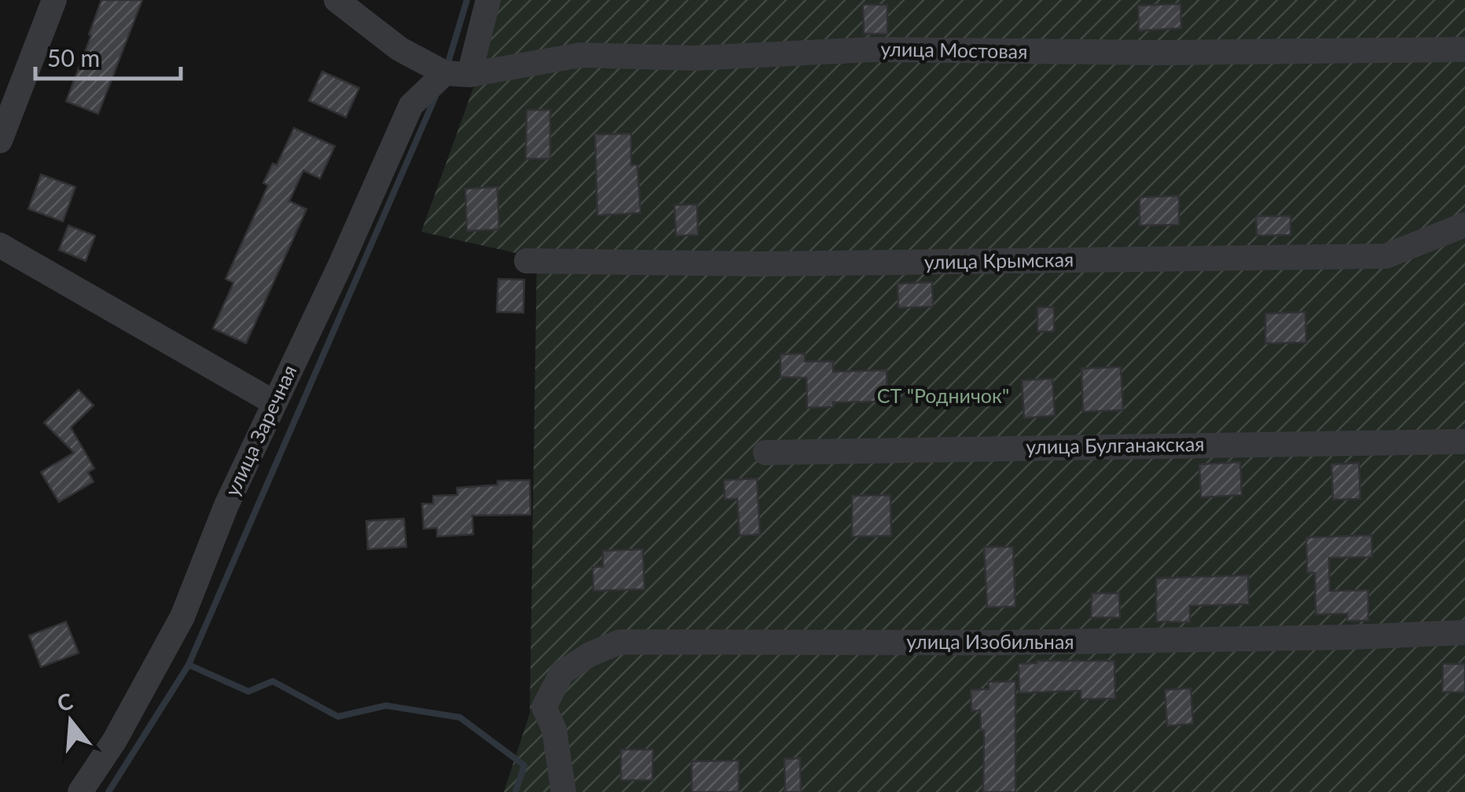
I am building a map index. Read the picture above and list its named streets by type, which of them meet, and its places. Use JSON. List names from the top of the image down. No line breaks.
{"streets":{"street":["улица Мостовая","улица Крымская","улица Заречная","улица Булганакская","улица Изобильная"]},"crossings":[["улица Мостовая","улица Заречная"]],"parks":["СТ \"Родничок\""],"scale_bar":"50 m","north":"top"}
